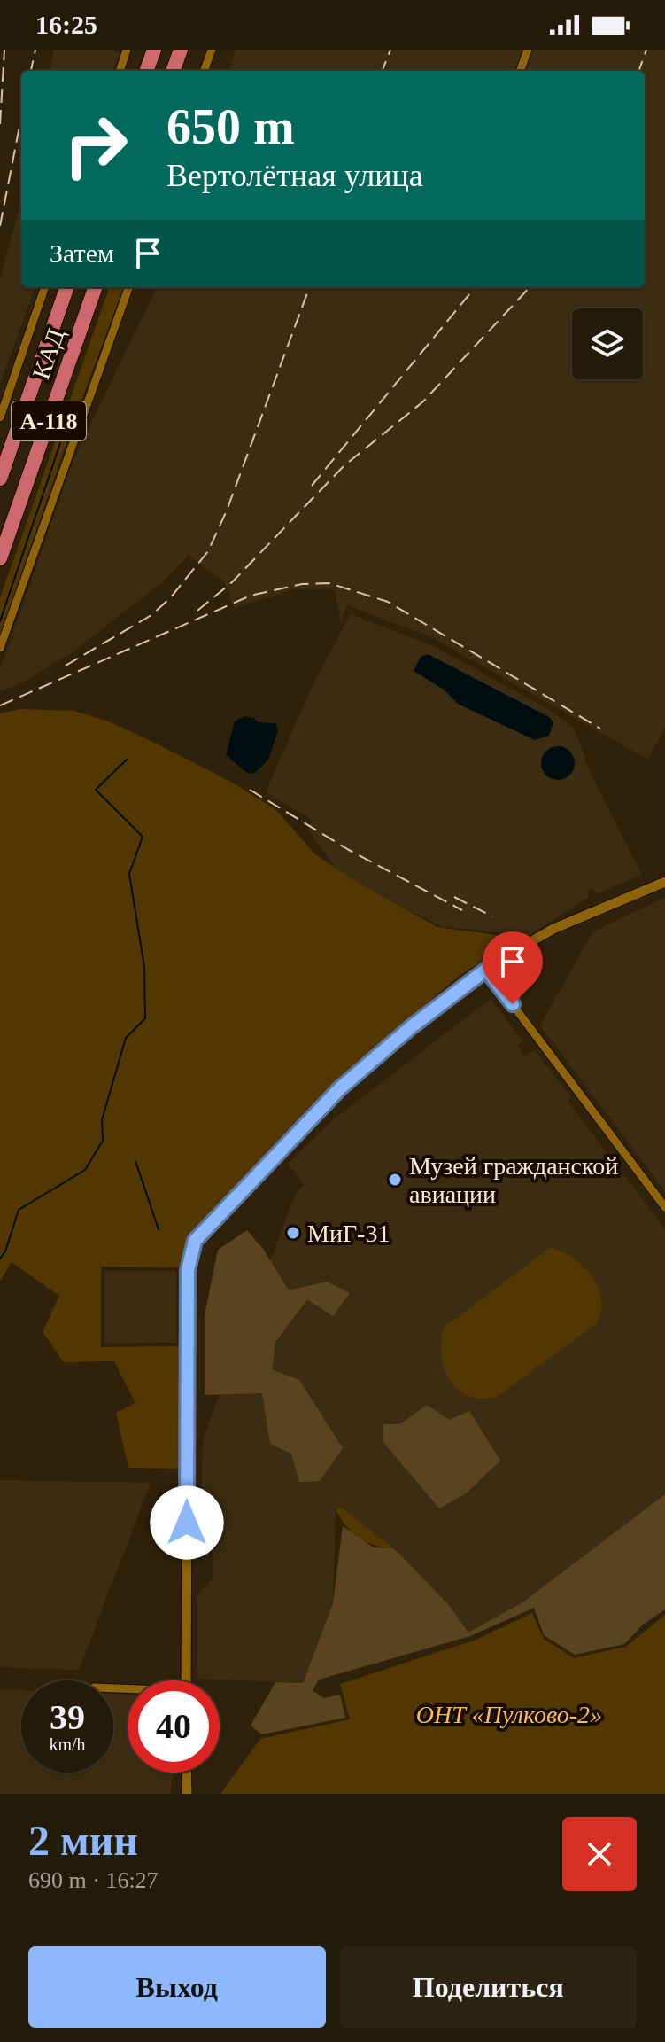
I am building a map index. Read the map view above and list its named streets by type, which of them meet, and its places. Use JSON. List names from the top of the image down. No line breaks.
{"streets":{"highway":["КАД","А-118"]},"parks":["ОНТ «Пулково-2»"],"places":["Музей гражданской авиации","МиГ-31"],"page":{"status":"16:25","turn":["650 m","Вертолётная улица"],"then":"Затем","speed":"39 km/h","limit":"40","heading":["2 мин","690 m · 16:27"],"buttons":["Выход","Поделиться"]}}
